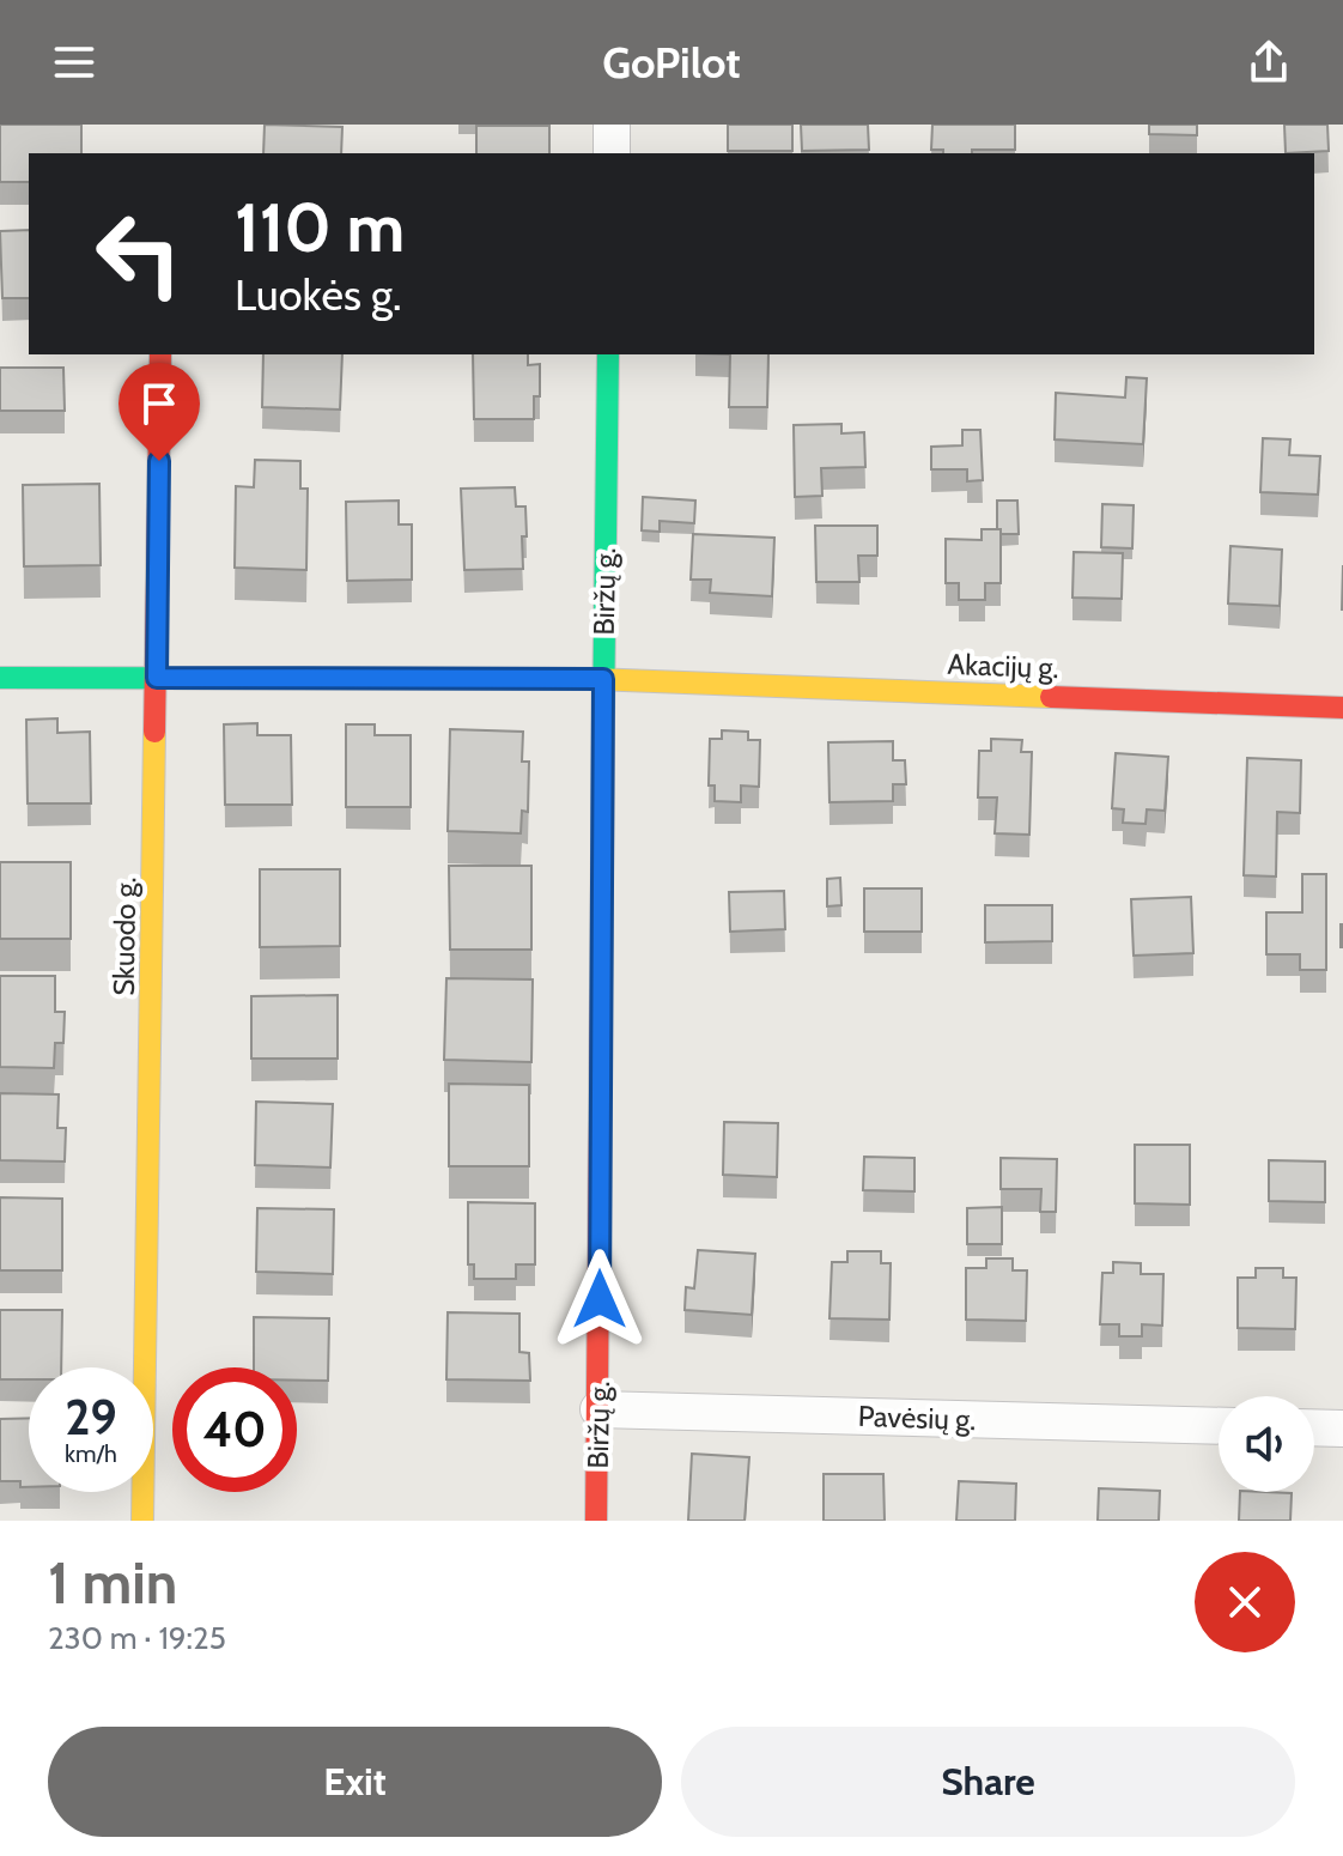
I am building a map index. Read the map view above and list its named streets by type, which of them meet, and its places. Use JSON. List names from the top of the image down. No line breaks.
{"streets":{"street":["Biržų g.","Akacijų g.","Skuodo g.","Pavėsių g."]},"crossings":[["Biržų g.","Akacijų g."],["Biržų g.","Pavėsių g."],["Akacijų g.","Skuodo g."]],"page":{"header":"GoPilot","turn":["110 m","Luokės g."],"speed":"29 km/h","limit":"40","heading":["1 min","230 m · 19:25"],"buttons":["Exit","Share"]}}
